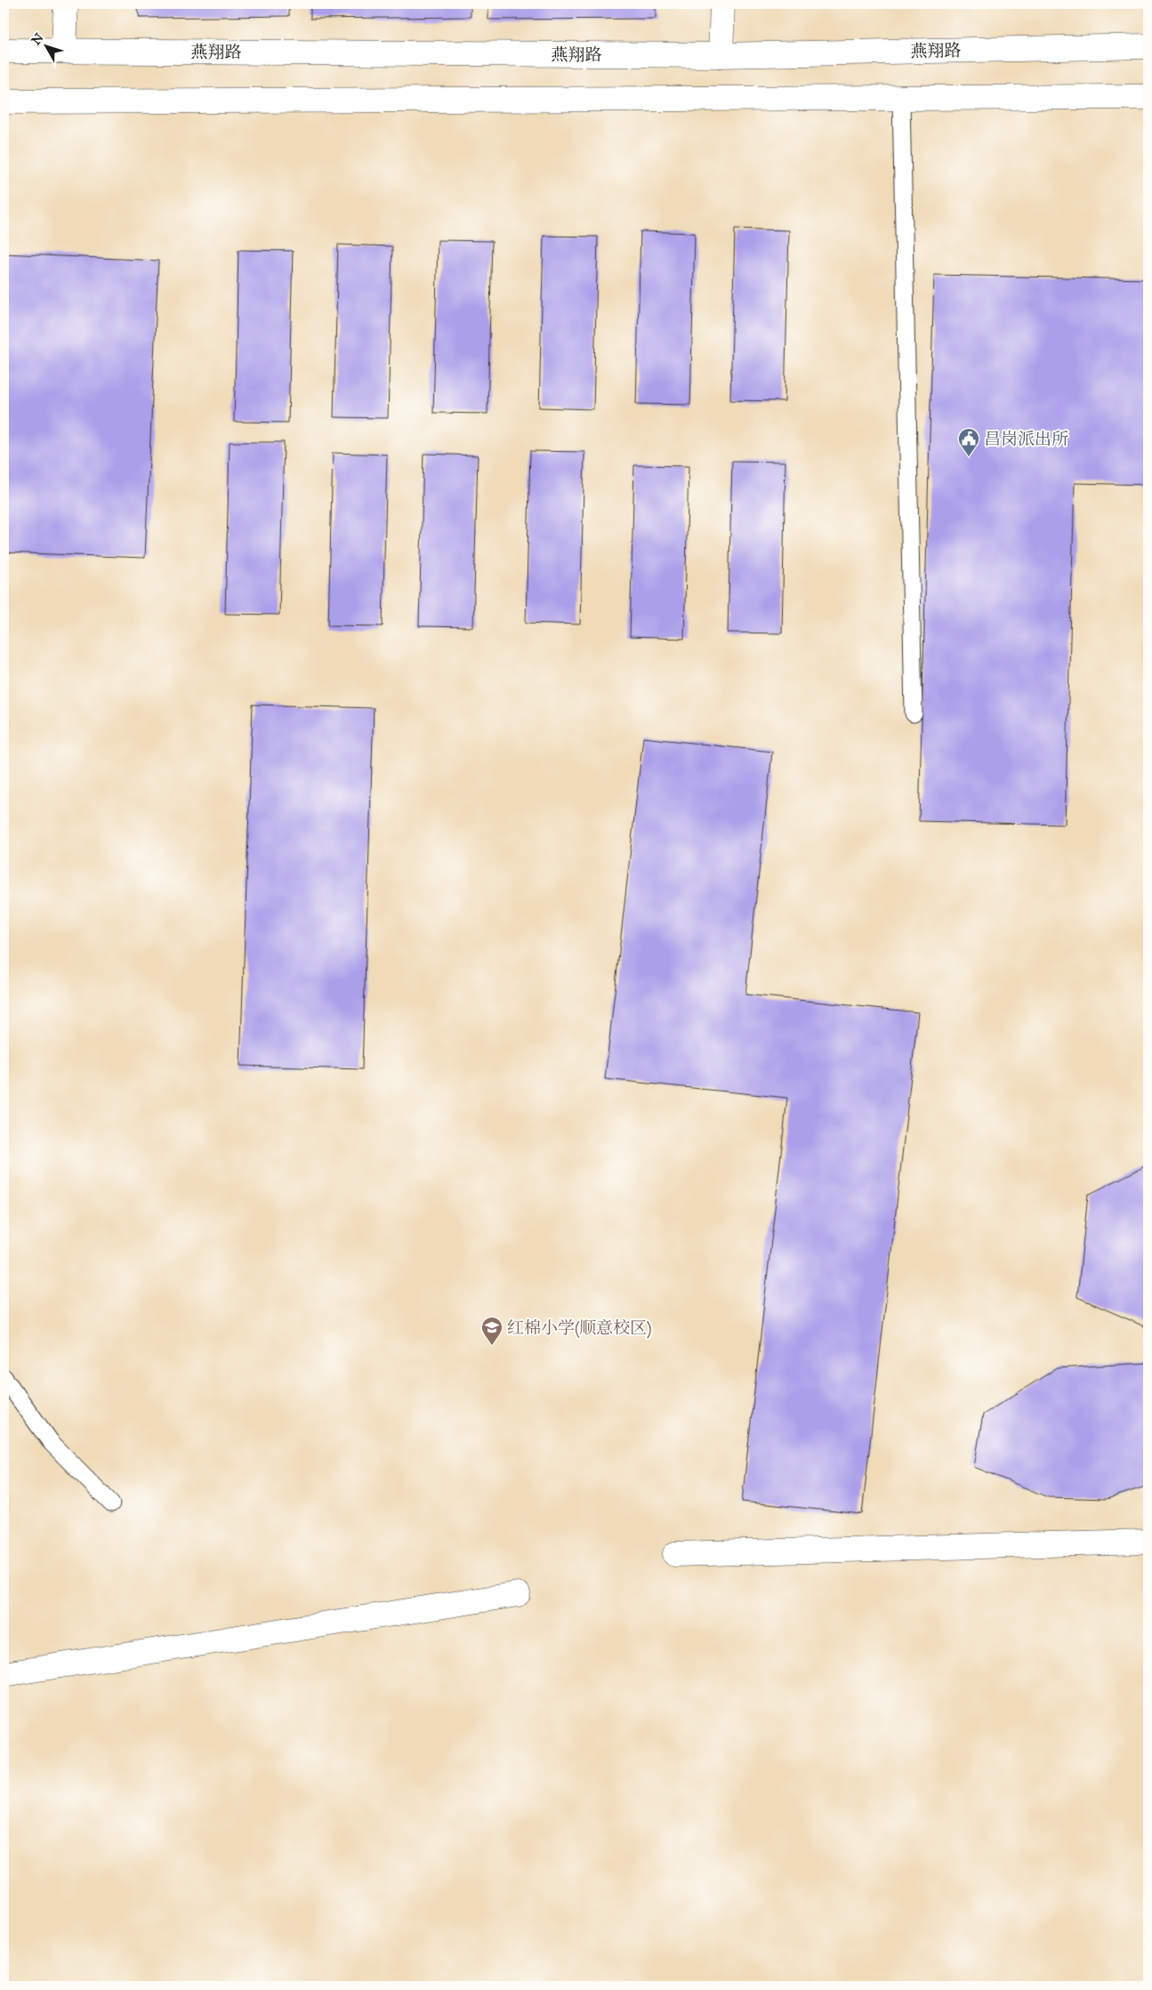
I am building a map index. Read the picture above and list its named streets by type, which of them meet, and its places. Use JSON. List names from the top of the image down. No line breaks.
{"streets":{"main road":["燕翔路"]},"places":{"public building":["昌岗派出所"],"school or university":["红棉小学(顺意校区)"]},"north":"top left"}
